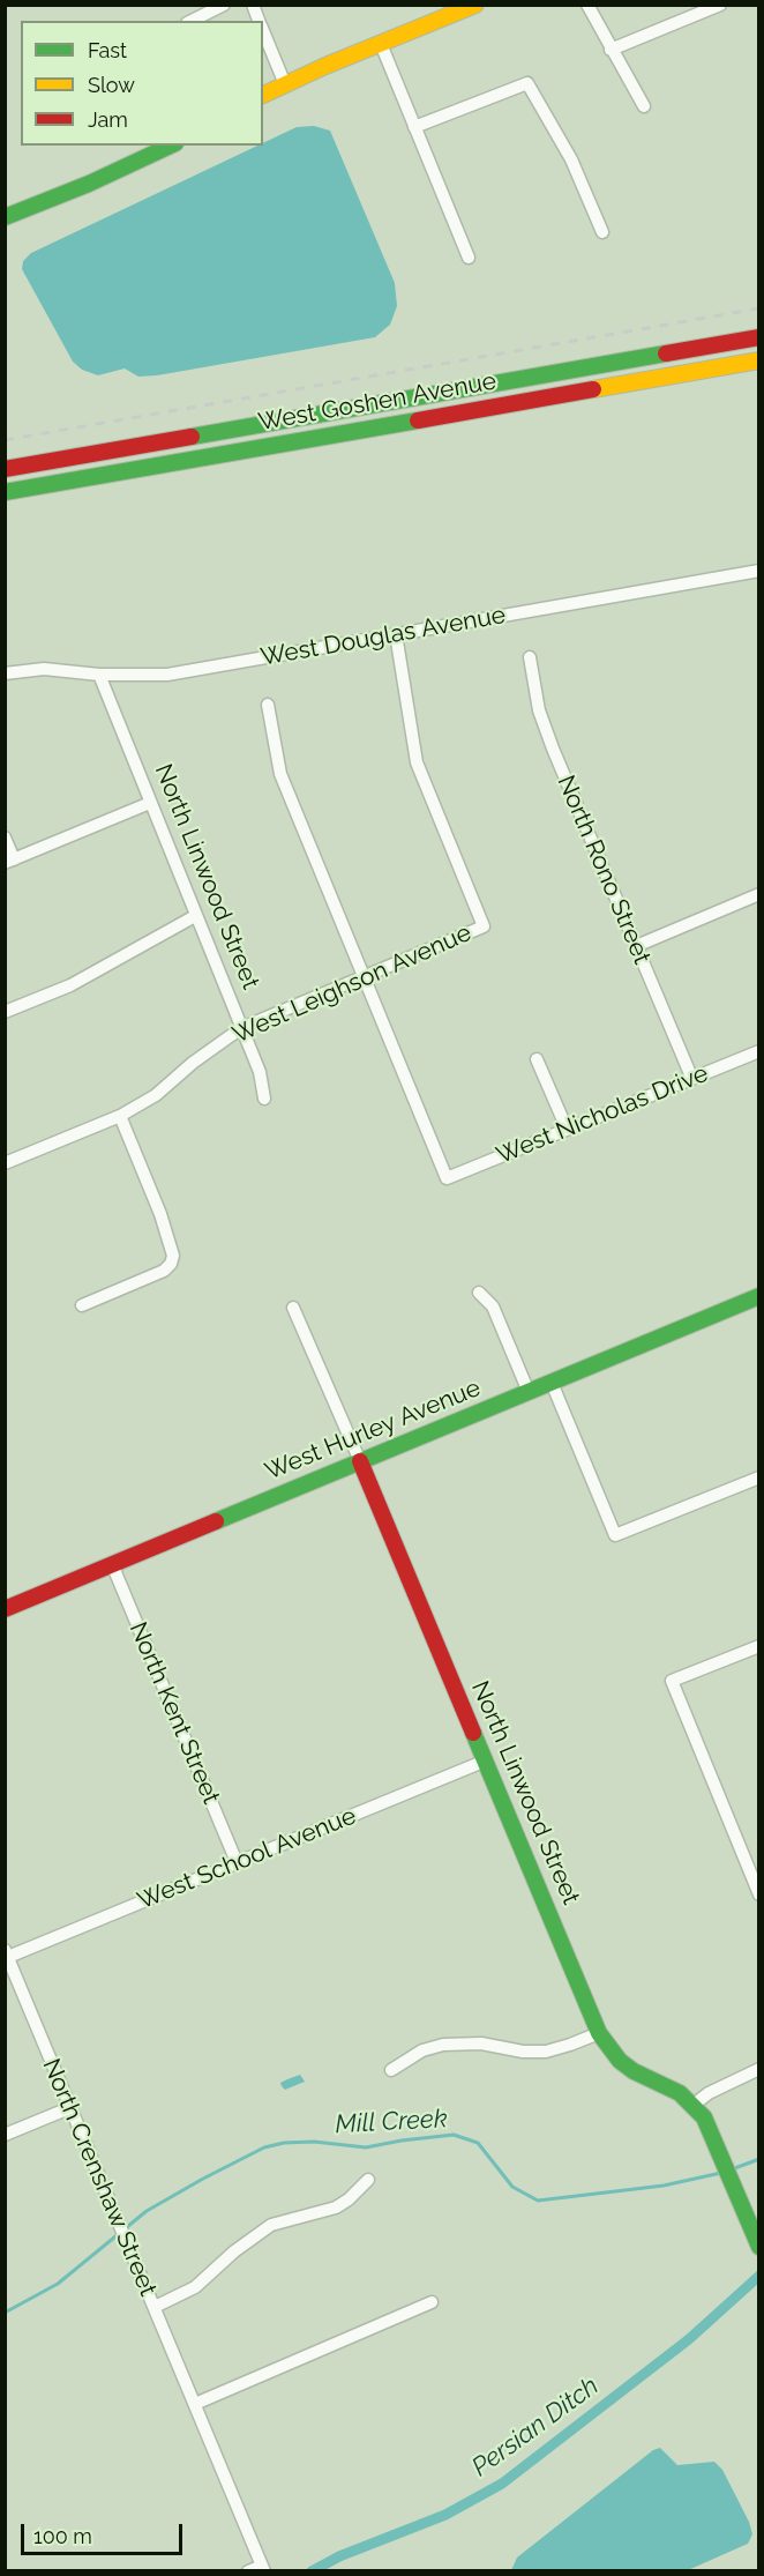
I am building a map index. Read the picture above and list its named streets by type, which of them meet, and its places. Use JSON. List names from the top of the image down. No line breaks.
{"streets":{"street":["West Goshen Avenue","West Douglas Avenue","North Rono Street","North Linwood Street","West Leighson Avenue","West Nicholas Drive","West Hurley Avenue","North Kent Street","West School Avenue","North Crenshaw Street"]},"crossings":[["West Douglas Avenue","North Linwood Street"],["West Douglas Avenue","West Leighson Avenue"],["North Rono Street","West Nicholas Drive"],["North Linwood Street","West Leighson Avenue"],["North Linwood Street","West Hurley Avenue"],["North Linwood Street","West School Avenue"],["West Leighson Avenue","West Nicholas Drive"],["West Hurley Avenue","North Kent Street"],["North Kent Street","West School Avenue"],["West School Avenue","North Crenshaw Street"]],"water":["Mill Creek","Persian Ditch"],"legend":["Fast","Slow","Jam"],"scale_bar":"100 m"}
